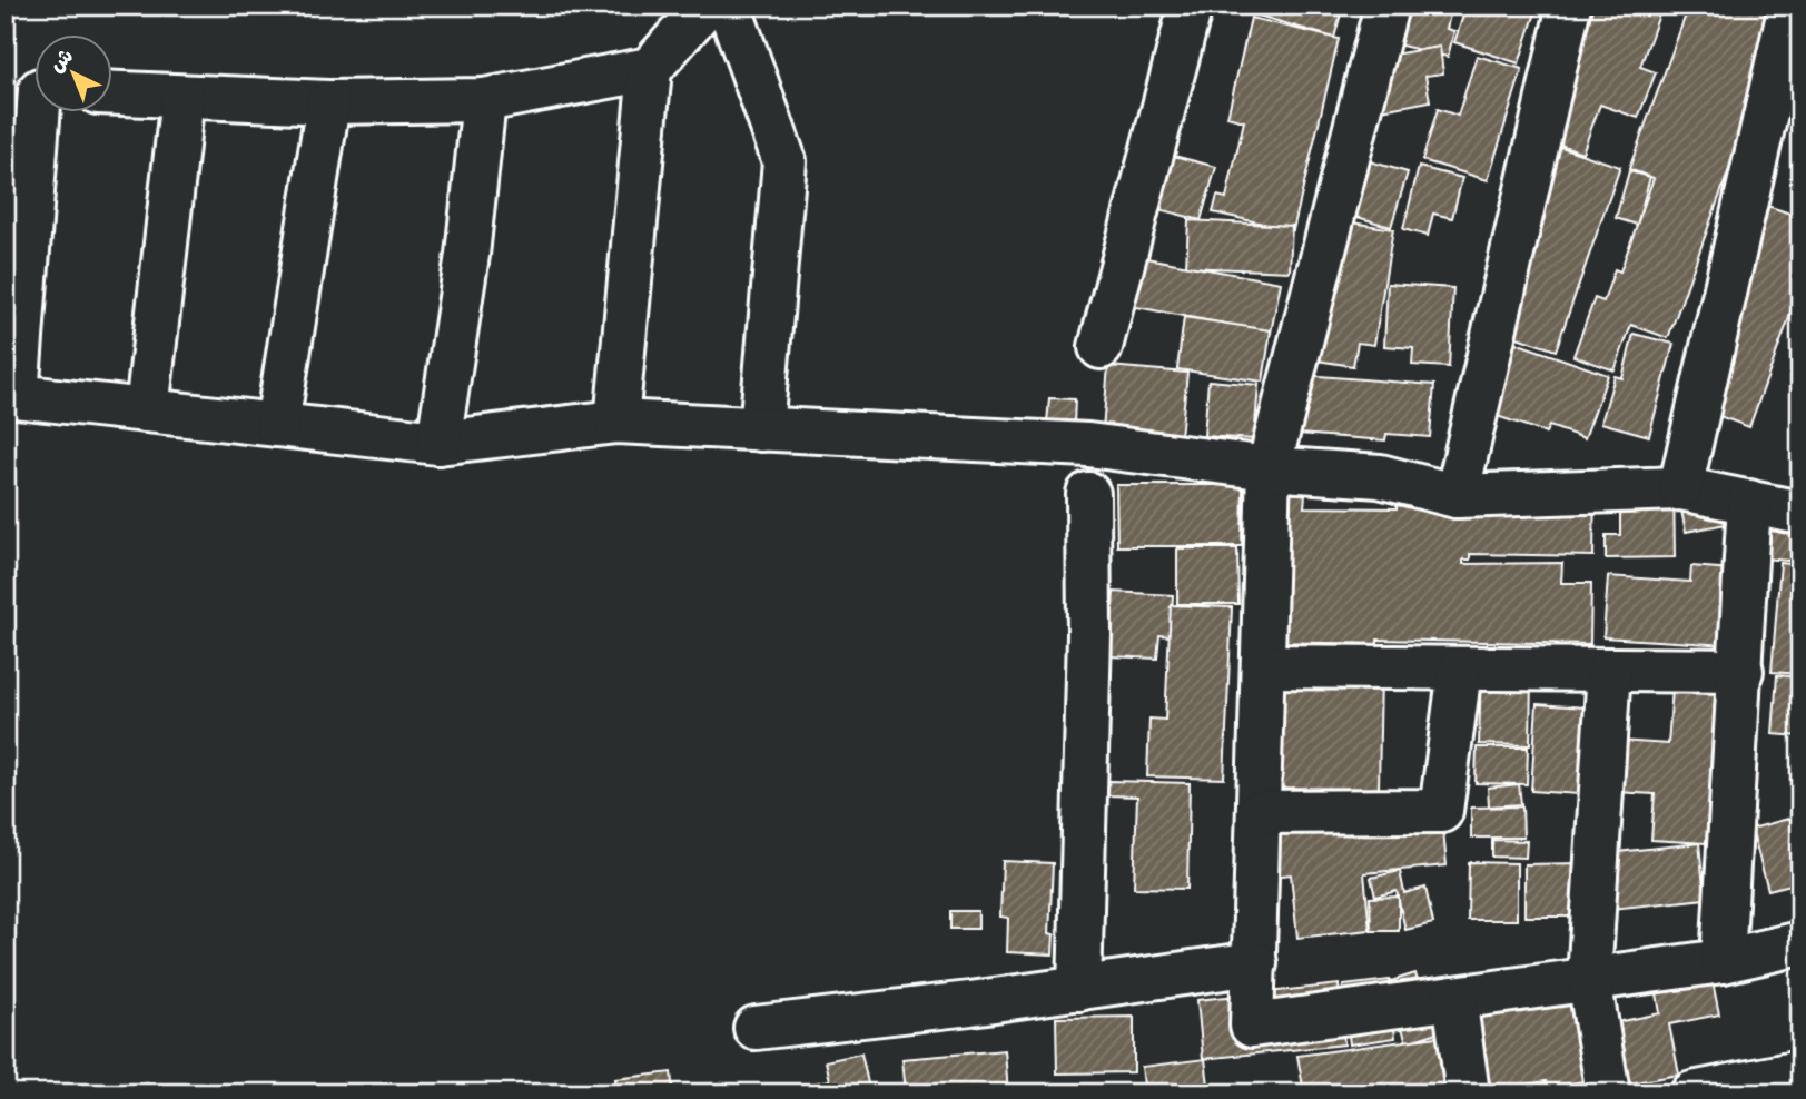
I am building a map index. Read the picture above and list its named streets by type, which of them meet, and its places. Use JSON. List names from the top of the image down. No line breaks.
{"north":"top left"}
